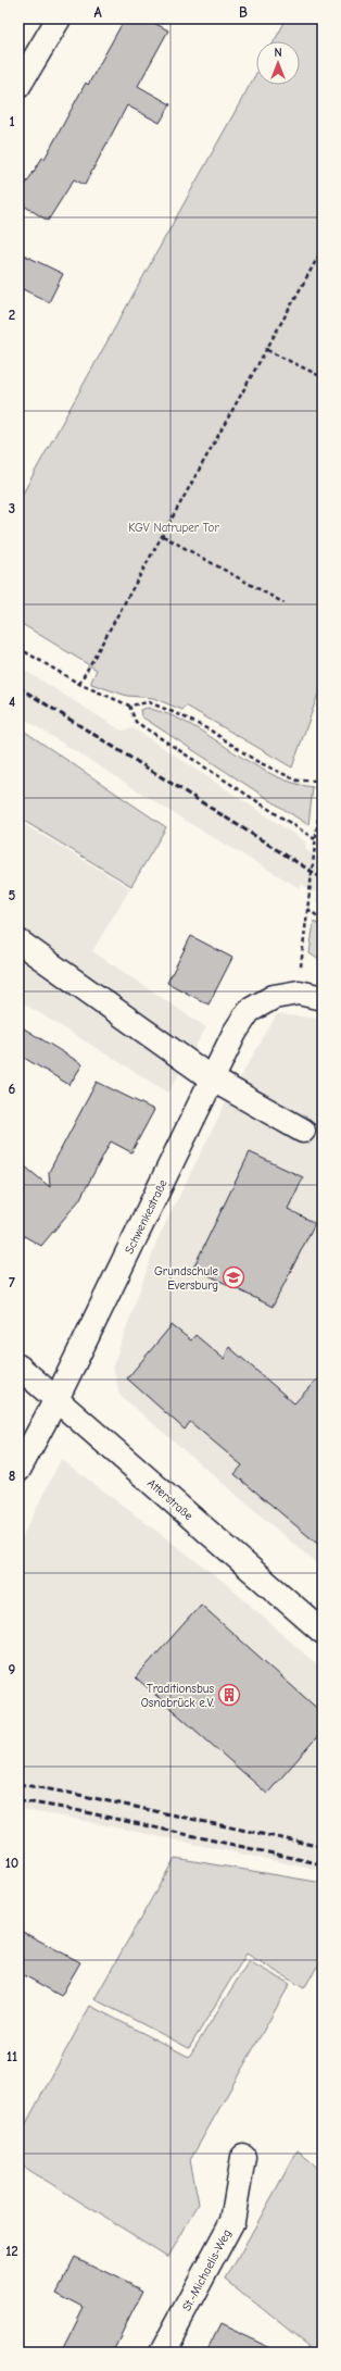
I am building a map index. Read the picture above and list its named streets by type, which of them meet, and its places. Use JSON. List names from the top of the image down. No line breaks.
{"streets":{"street":["Schwenkestraße","Atterstraße","St.-Michaelis-Weg"]},"crossings":[["Schwenkestraße","Atterstraße"]],"parks":["KGV Natruper Tor"],"places":{"school or university":["Grundschule Eversburg"],"building":["Traditionsbus Osnabrück e.V."]},"north":"top","grid":{"columns":["A","B"],"rows":["1","2","3","4","5","6","7","8","9","10","11","12"]}}
